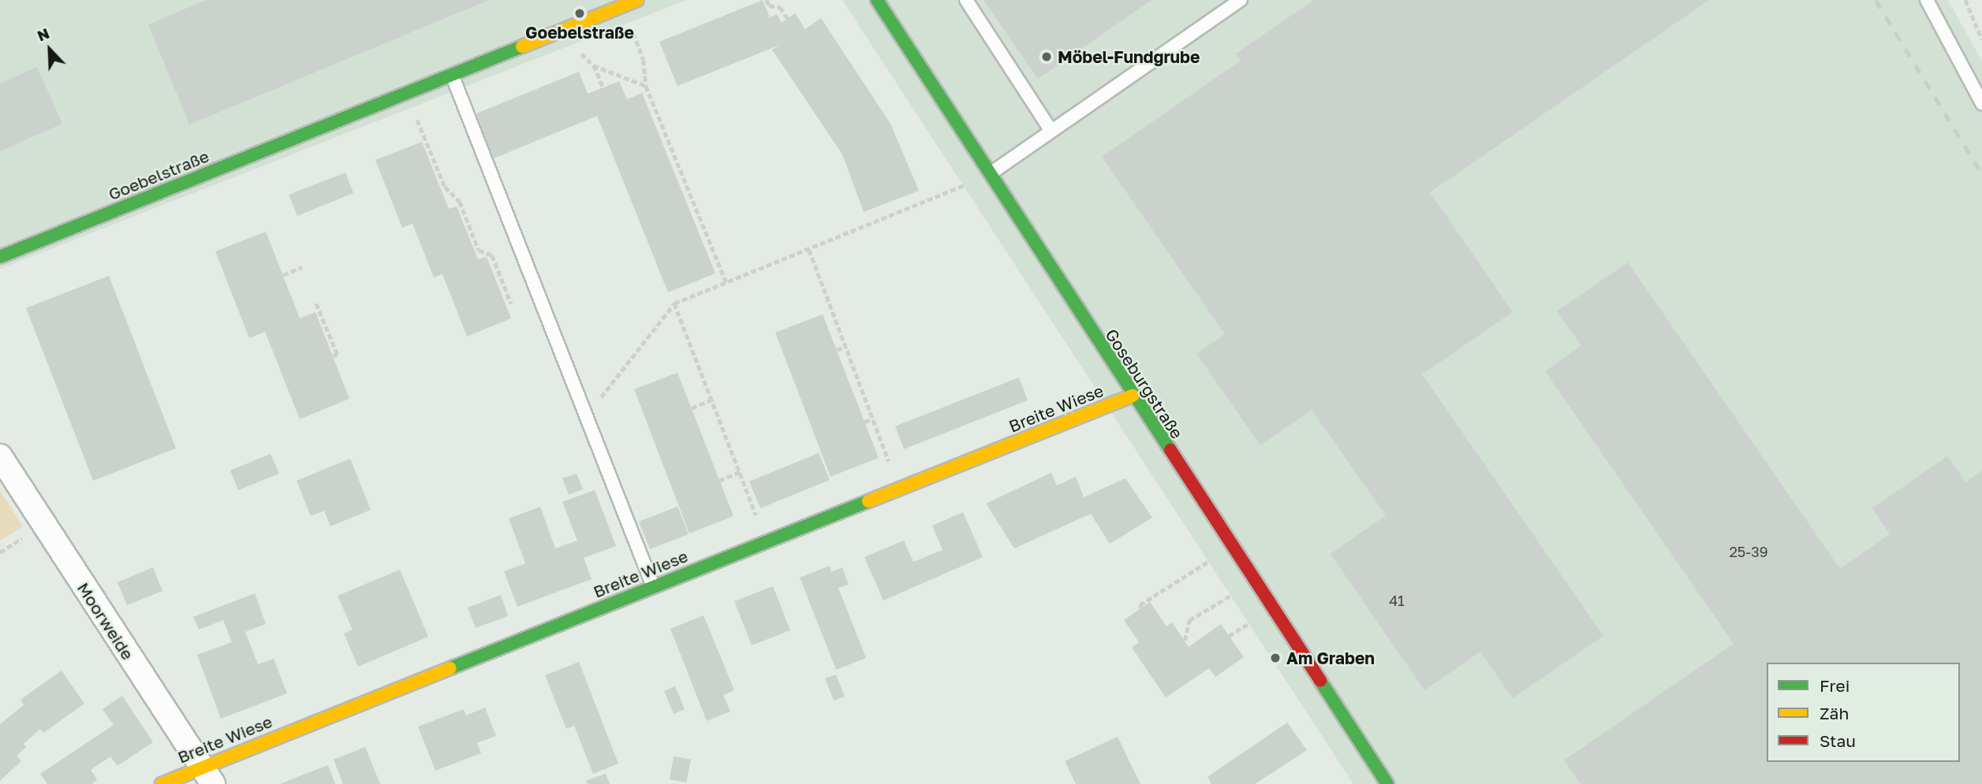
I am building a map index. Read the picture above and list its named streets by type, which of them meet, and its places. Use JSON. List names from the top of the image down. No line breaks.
{"streets":{"street":["Goebelstraße","Goseburgstraße","Breite Wiese","Moorweide"]},"crossings":[["Goseburgstraße","Breite Wiese"],["Breite Wiese","Moorweide"]],"places":["Goebelstraße","Möbel-Fundgrube","Am Graben"],"house_numbers":["25-39","41"],"legend":["Frei","Zäh","Stau"],"north":"top left"}
